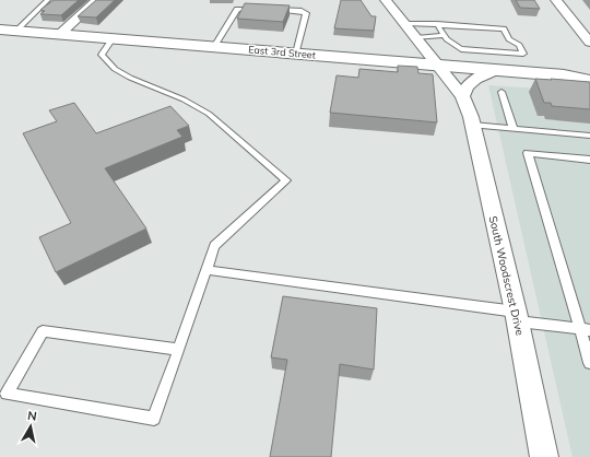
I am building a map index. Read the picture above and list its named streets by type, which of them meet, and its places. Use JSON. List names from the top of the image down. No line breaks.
{"streets":{"main road":["East 3rd Street"],"street":["South Woodscrest Drive"]},"crossings":[["East 3rd Street","South Woodscrest Drive"]],"north":"top"}
